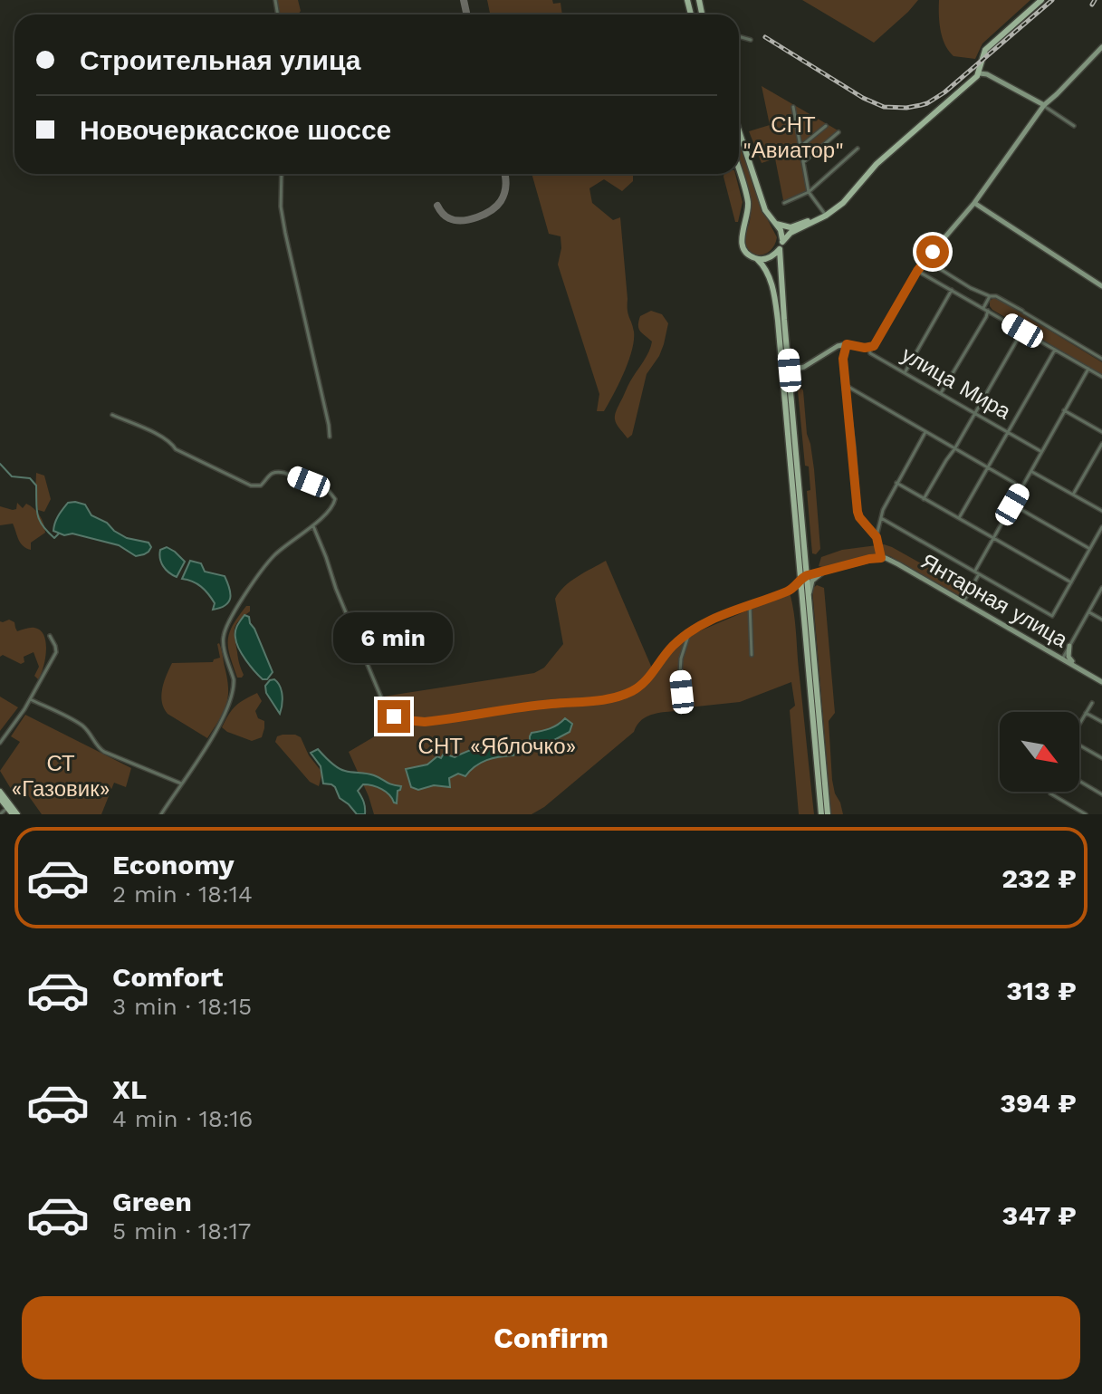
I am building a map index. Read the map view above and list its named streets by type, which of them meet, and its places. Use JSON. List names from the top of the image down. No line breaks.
{"streets":{"street":["улица Мира","Янтарная улица"]},"parks":["СНТ \"Авиатор\"","СНТ «Яблочко»","СТ «Газовик»"],"north":"bottom right","page":{"banner":["Строительная улица","Новочеркасское шоссе"],"bubble":"6 min","list":[{"name":"Economy","note":"2 min · 18:14","value":"232 ₽"},{"name":"Comfort","note":"3 min · 18:15","value":"313 ₽"},{"name":"XL","note":"4 min · 18:16","value":"394 ₽"},{"name":"Green","note":"5 min · 18:17","value":"347 ₽"}],"buttons":"Confirm"}}
